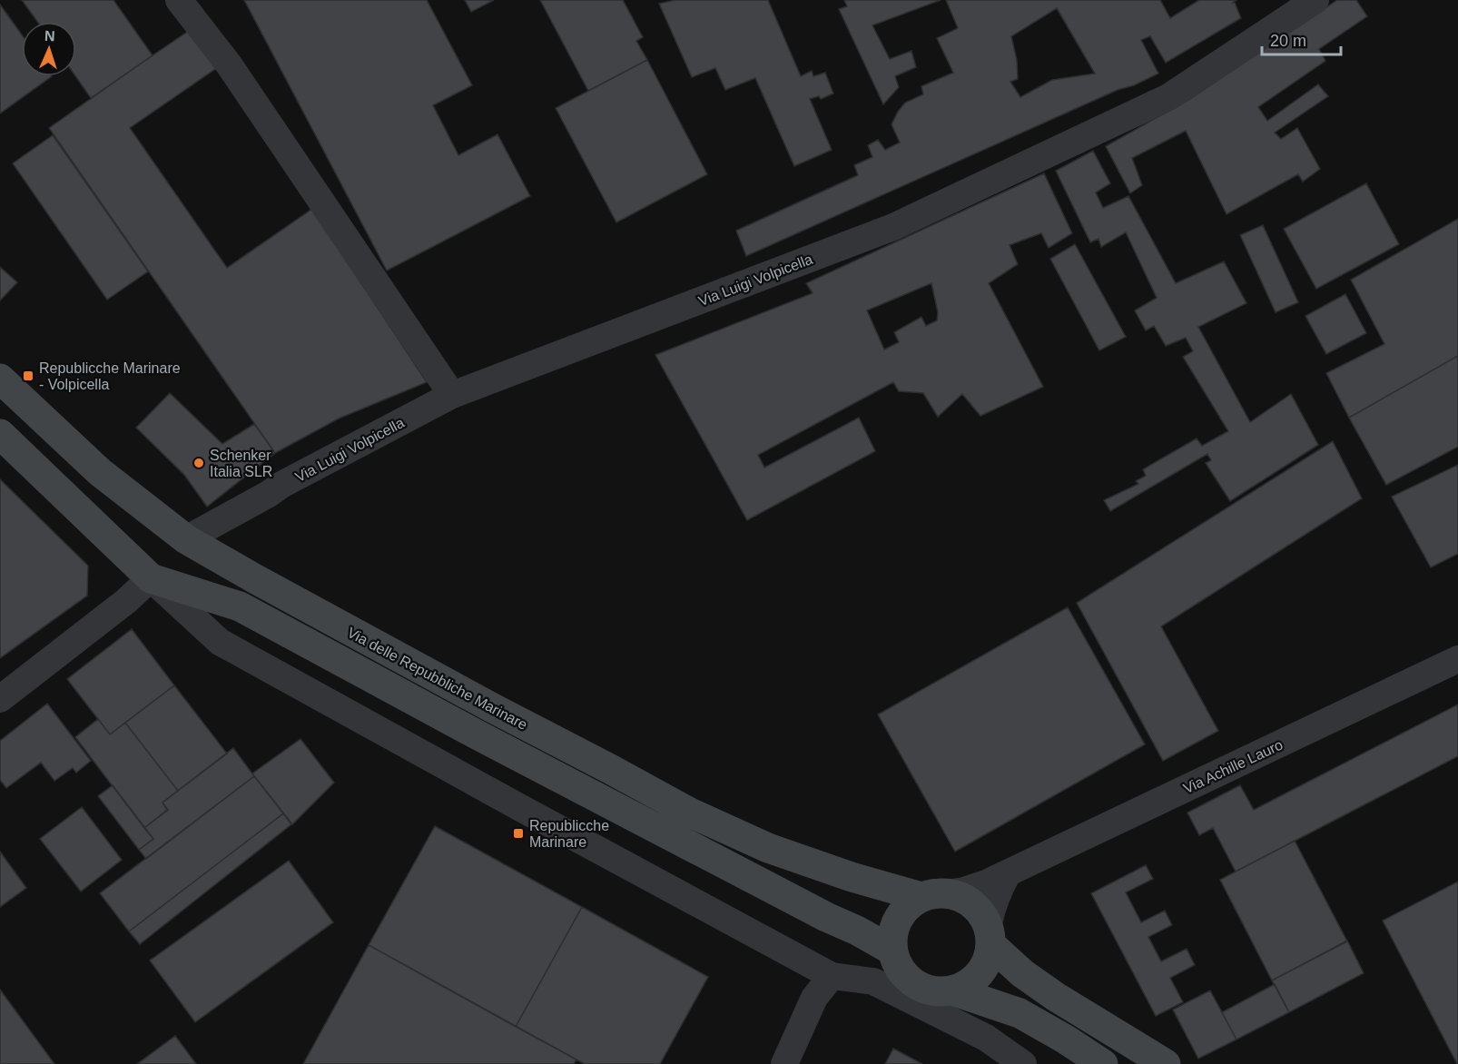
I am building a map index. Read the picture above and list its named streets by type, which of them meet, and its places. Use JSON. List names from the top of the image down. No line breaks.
{"streets":{"main road":["Via delle Repubbliche Marinare"],"street":["Via Luigi Volpicella","Via Achille Lauro"]},"crossings":[["Via Luigi Volpicella","Via delle Repubbliche Marinare"],["Via delle Repubbliche Marinare","Via Achille Lauro"]],"places":{"transit":["Republicche Marinare - Volpicella","Republicche Marinare"],"other":["Schenker Italia SLR"]},"scale_bar":"20 m","north":"top"}
